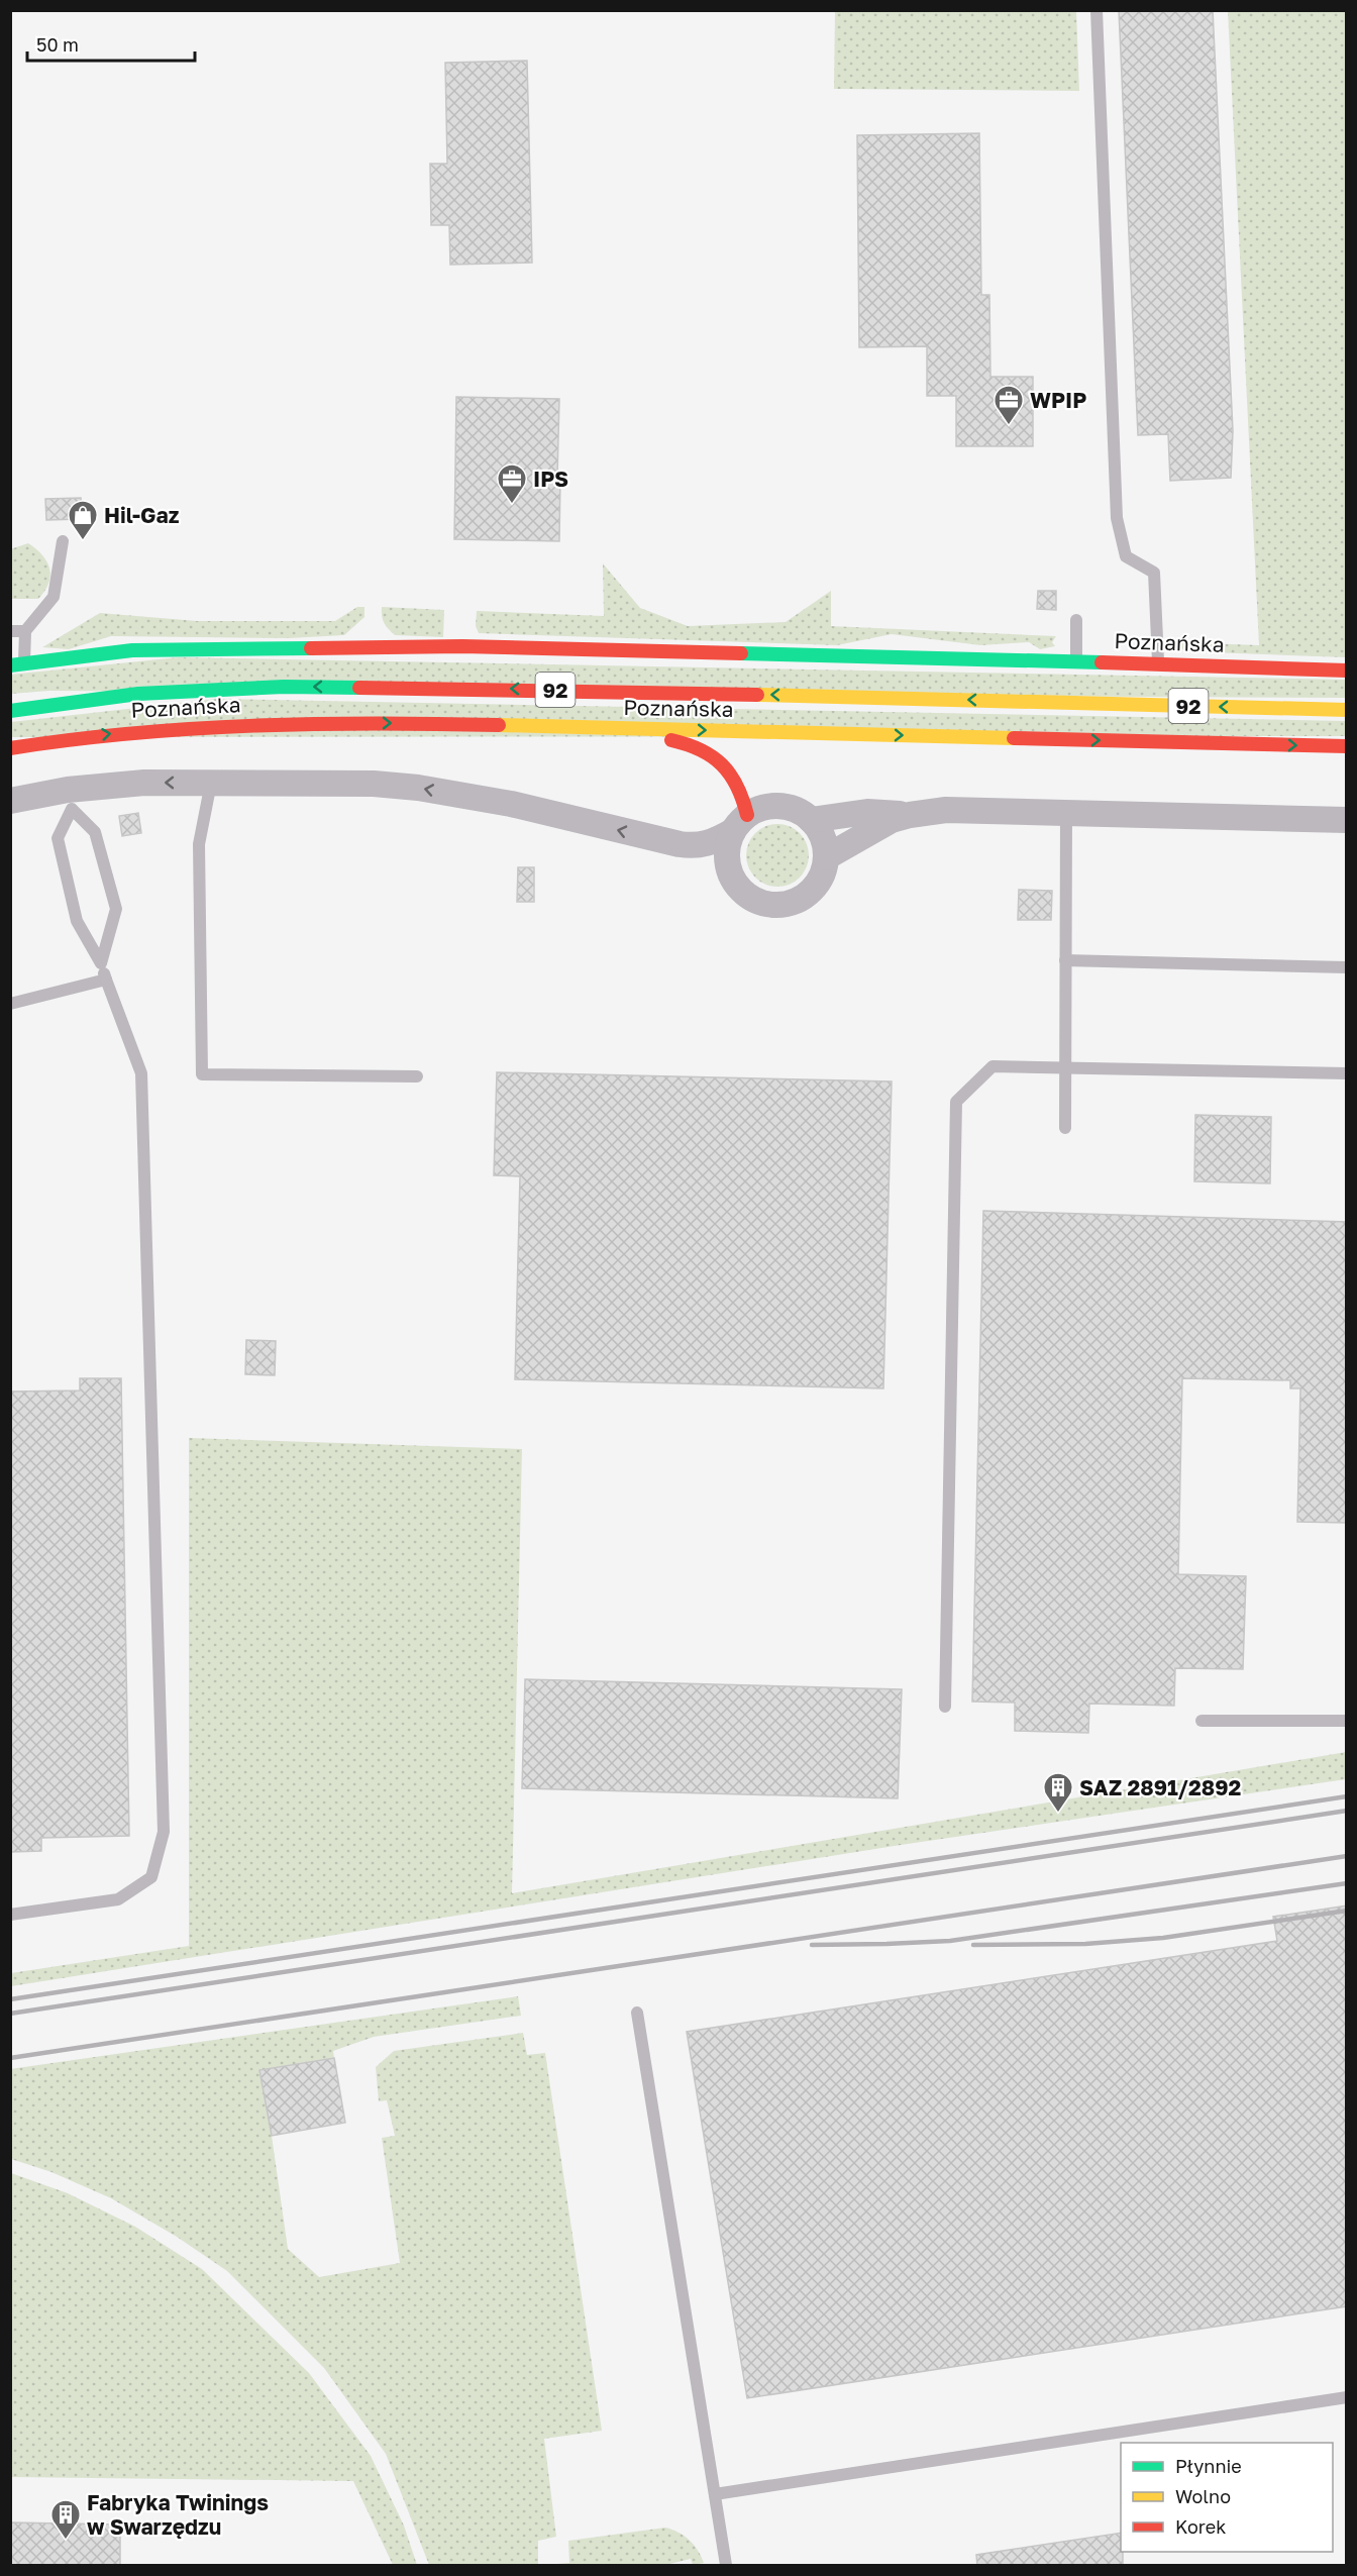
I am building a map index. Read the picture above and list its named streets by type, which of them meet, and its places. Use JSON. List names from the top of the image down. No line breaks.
{"streets":{"main road":["Poznańska","92"]},"places":{"office":["WPIP","IPS"],"shop":["Hil-Gaz"],"building":["SAZ 2891/2892","Fabryka Twinings w Swarzędzu"]},"legend":["Płynnie","Wolno","Korek"],"scale_bar":"50 m"}
